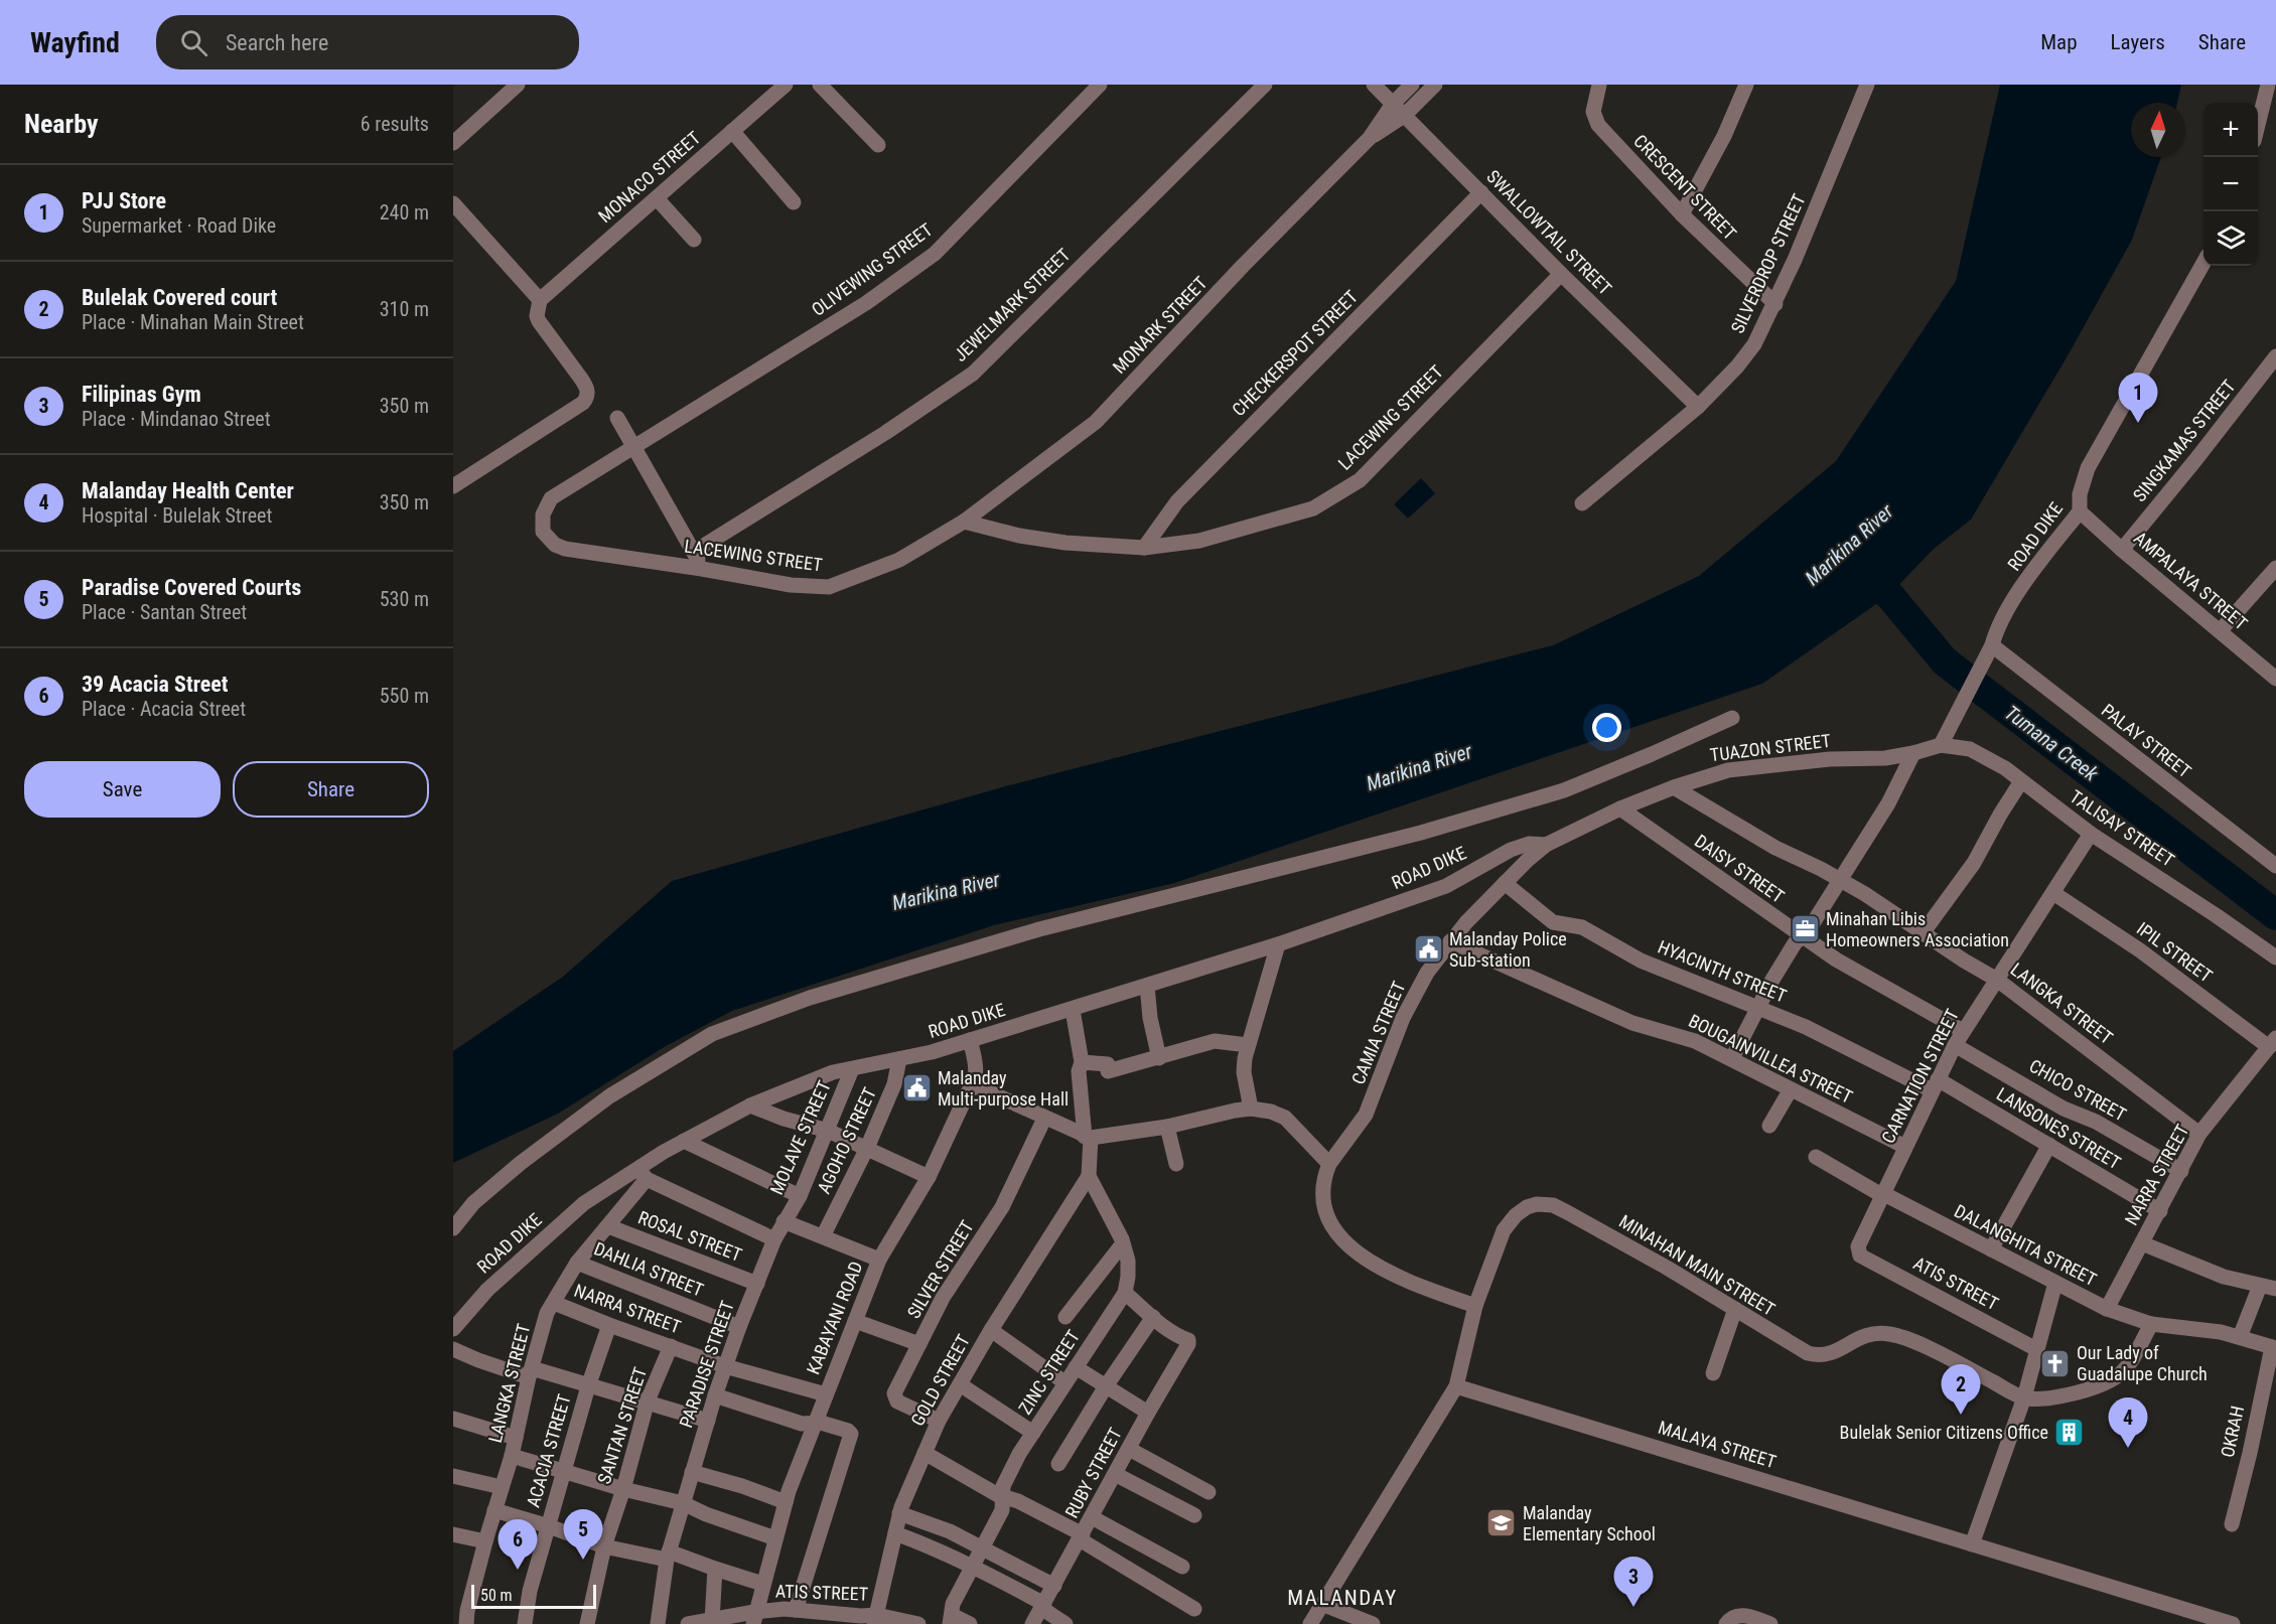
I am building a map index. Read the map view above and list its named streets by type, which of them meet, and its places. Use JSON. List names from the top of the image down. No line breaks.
{"streets":{"street":["MONACO STREET","CRESCENT STREET","SWALLOWTAIL STREET","SILVERDROP STREET","OLIVEWING STREET","JEWELMARK STREET","MONARK STREET","CHECKERSPOT STREET","LACEWING STREET","SINGKAMAS STREET","ROAD DIKE","AMPALAYA STREET","PALAY STREET","TUAZON STREET","TALISAY STREET","DAISY STREET","IPIL STREET","HYACINTH STREET","LANGKA STREET","CAMIA STREET","BOUGAINVILLEA STREET","CARNATION STREET","CHICO STREET","LANSONES STREET","MOLAVE STREET","AGOHO STREET","NARRA STREET","ROSAL STREET","DALANGHITA STREET","MINAHAN MAIN STREET","DAHLIA STREET","SILVER STREET","ATIS STREET","KABAYANI ROAD","PARADISE STREET","ZINC STREET","GOLD STREET","SANTAN STREET","OKRAH","MALAYA STREET","ACACIA STREET","RUBY STREET"]},"crossings":[["CRESCENT STREET","SILVERDROP STREET"],["SWALLOWTAIL STREET","SILVERDROP STREET"],["SWALLOWTAIL STREET","MONARK STREET"],["SWALLOWTAIL STREET","CHECKERSPOT STREET"],["SWALLOWTAIL STREET","LACEWING STREET"],["OLIVEWING STREET","LACEWING STREET"],["MONARK STREET","LACEWING STREET"],["CHECKERSPOT STREET","LACEWING STREET"],["SINGKAMAS STREET","AMPALAYA STREET"],["ROAD DIKE","AMPALAYA STREET"],["ROAD DIKE","PALAY STREET"],["ROAD DIKE","TUAZON STREET"],["ROAD DIKE","TALISAY STREET"],["ROAD DIKE","LANGKA STREET"],["ROAD DIKE","CAMIA STREET"],["ROAD DIKE","MOLAVE STREET"],["ROAD DIKE","AGOHO STREET"],["ROAD DIKE","KABAYANI ROAD"],["TUAZON STREET","TALISAY STREET"],["TUAZON STREET","DAISY STREET"],["TUAZON STREET","LANGKA STREET"],["TUAZON STREET","CAMIA STREET"],["TALISAY STREET","CARNATION STREET"],["DAISY STREET","CARNATION STREET"],["IPIL STREET","CARNATION STREET"],["IPIL STREET","NARRA STREET"],["HYACINTH STREET","CAMIA STREET"],["HYACINTH STREET","CARNATION STREET"],["HYACINTH STREET","LANSONES STREET"],["LANGKA STREET","CARNATION STREET"],["LANGKA STREET","NARRA STREET"],["LANGKA STREET","ROSAL STREET"],["LANGKA STREET","DAHLIA STREET"],["CAMIA STREET","BOUGAINVILLEA STREET"],["BOUGAINVILLEA STREET","CARNATION STREET"],["CARNATION STREET","CHICO STREET"],["CARNATION STREET","LANSONES STREET"],["CARNATION STREET","DALANGHITA STREET"],["CARNATION STREET","ATIS STREET"],["CHICO STREET","NARRA STREET"],["LANSONES STREET","NARRA STREET"],["MOLAVE STREET","PARADISE STREET"],["NARRA STREET","DALANGHITA STREET"],["NARRA STREET","KABAYANI ROAD"],["NARRA STREET","PARADISE STREET"],["NARRA STREET","SANTAN STREET"],["NARRA STREET","ACACIA STREET"],["ROSAL STREET","PARADISE STREET"],["DALANGHITA STREET","OKRAH"],["MINAHAN MAIN STREET","MALAYA STREET"],["DAHLIA STREET","PARADISE STREET"],["SILVER STREET","GOLD STREET"],["ATIS STREET","KABAYANI ROAD"],["ATIS STREET","GOLD STREET"],["ZINC STREET","GOLD STREET"]],"districts":["MALANDAY"],"water":["Marikina River","Tumana Creek"],"places":{"office":["Minahan Libis Homeowners Association"],"public building":["Malanday Police Sub-station","Malanday Multi-purpose Hall"],"church":["Our Lady of Guadalupe Church"],"building":["Bulelak Senior Citizens Office"],"school or university":["Malanday Elementary School"]},"scale_bar":"50 m","north":"top","page":{"header":"Wayfind","search":"Search here","nav":["Map","Layers","Share"],"heading":["Nearby","6 results"],"map_buttons":["+","−"],"list":[{"mark":"1","name":"PJJ Store","note":"Supermarket · Road Dike","value":"240 m"},{"mark":"2","name":"Bulelak Covered court","note":"Place · Minahan Main Street","value":"310 m"},{"mark":"3","name":"Filipinas Gym","note":"Place · Mindanao Street","value":"350 m"},{"mark":"4","name":"Malanday Health Center","note":"Hospital · Bulelak Street","value":"350 m"},{"mark":"5","name":"Paradise Covered Courts","note":"Place · Santan Street","value":"530 m"},{"mark":"6","name":"39 Acacia Street","note":"Place · Acacia Street","value":"550 m"}],"pins":["1","2","4","5","6","3"],"buttons":["Save","Share"],"scale":"50 m"}}
